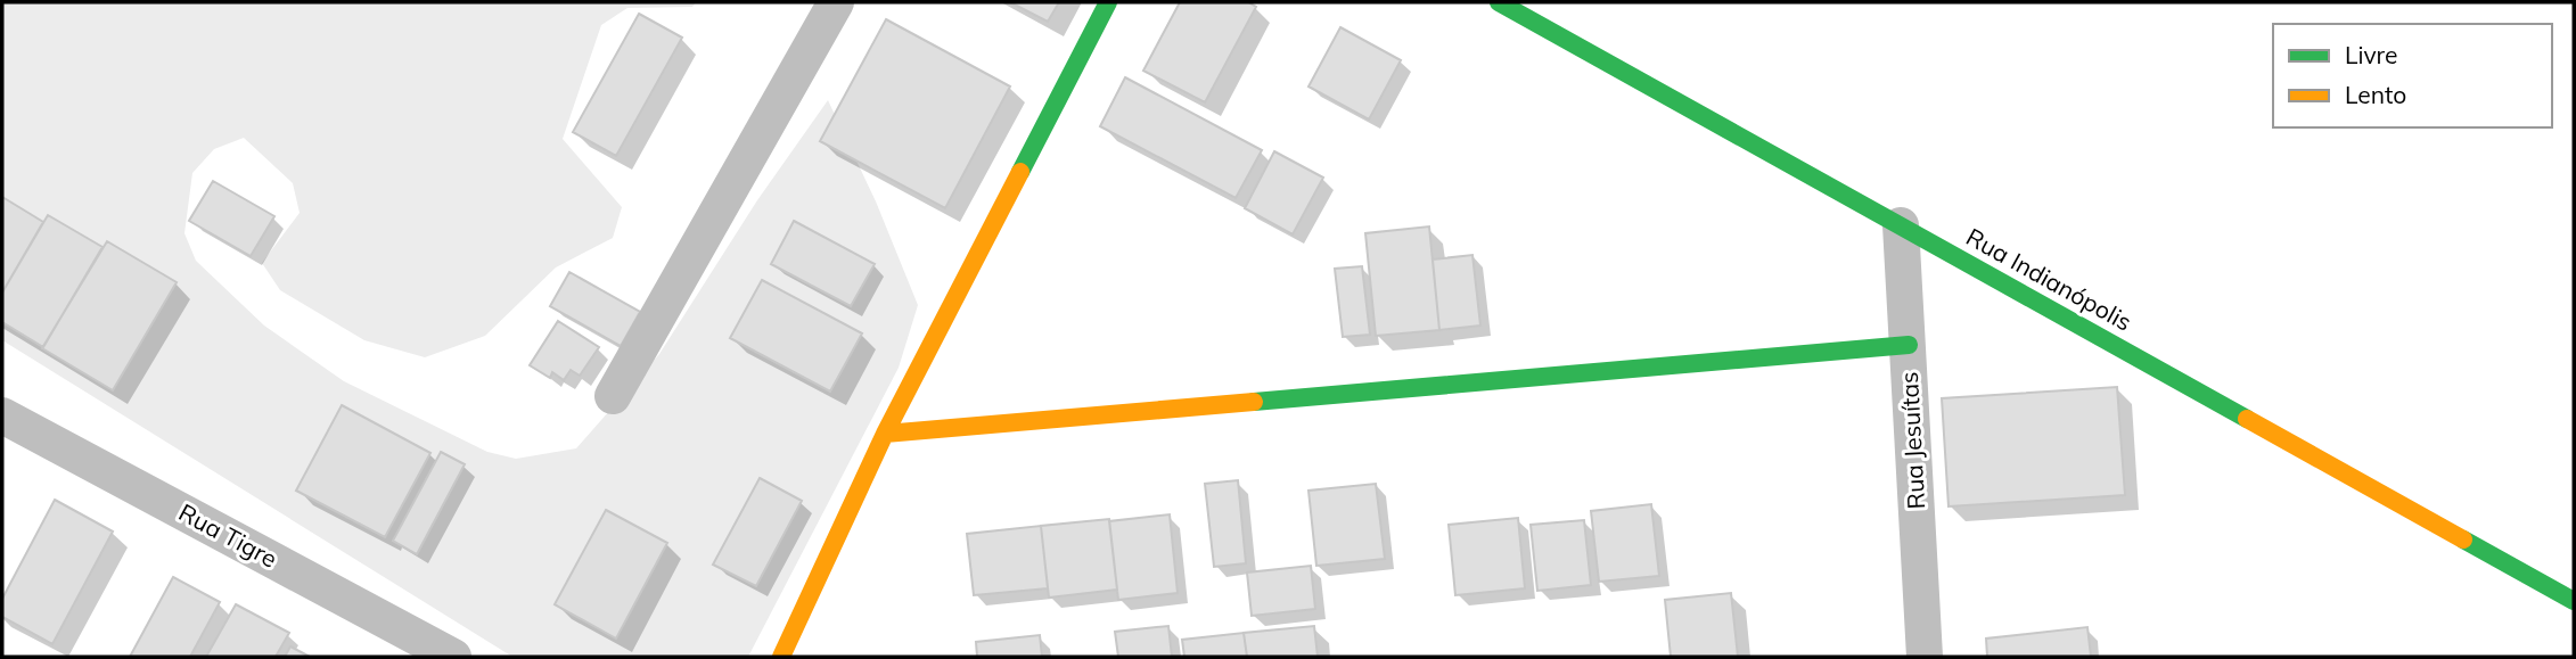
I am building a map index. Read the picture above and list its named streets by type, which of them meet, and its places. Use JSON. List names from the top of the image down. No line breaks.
{"streets":{"street":["Rua Indianópolis","Rua Jesuítas","Rua Tigre"]},"crossings":[["Rua Indianópolis","Rua Jesuítas"]],"legend":["Livre","Lento"]}
